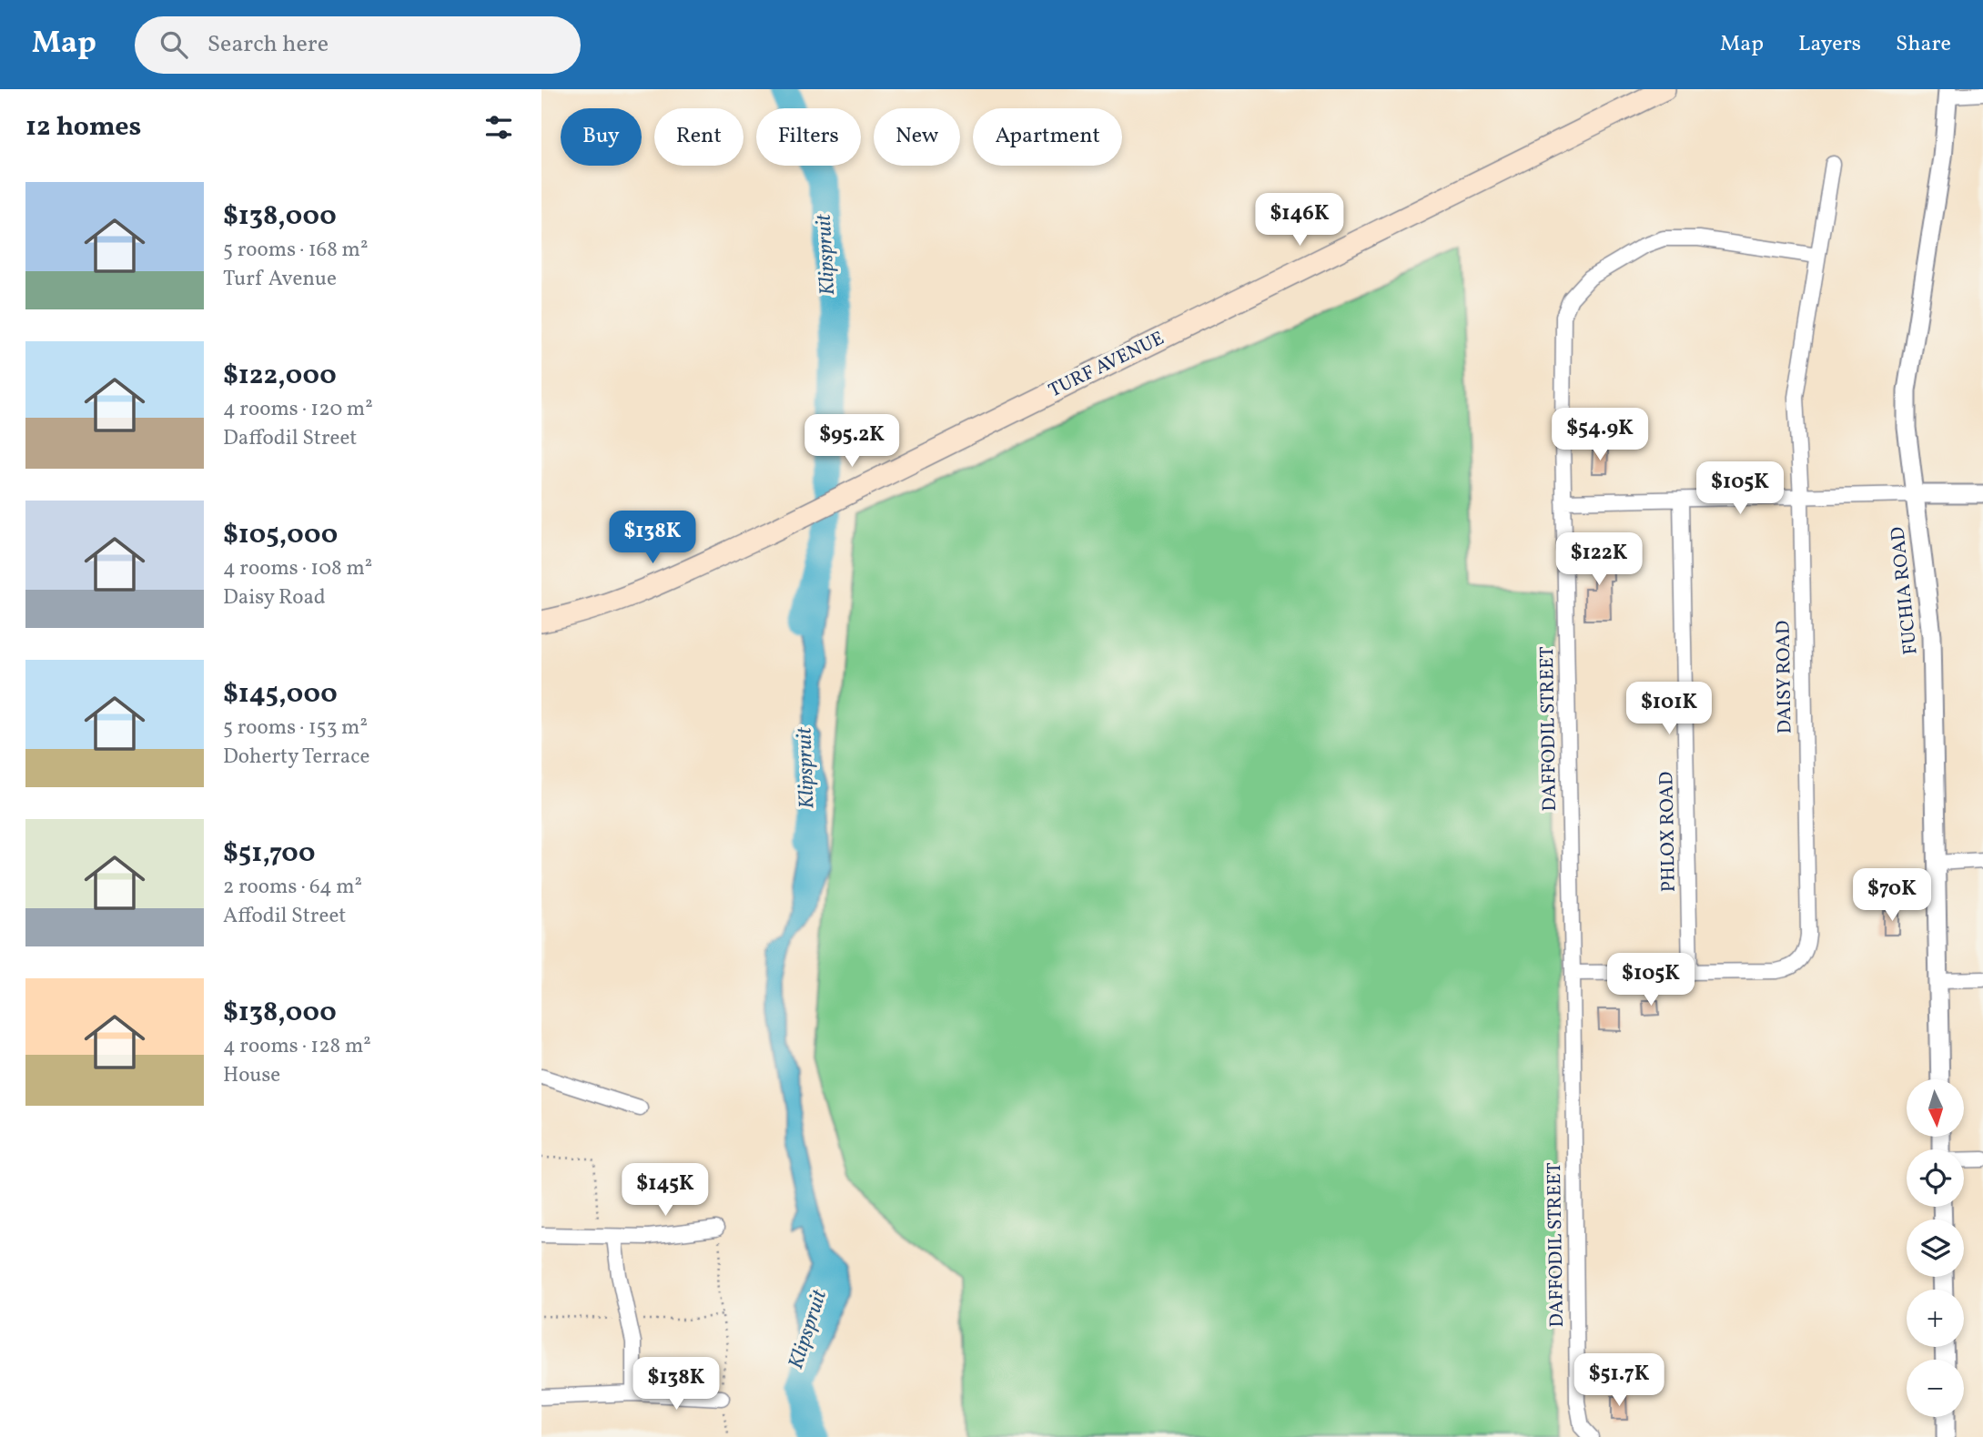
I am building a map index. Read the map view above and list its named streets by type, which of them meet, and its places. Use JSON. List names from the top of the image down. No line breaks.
{"streets":{"main road":["TURF AVENUE"],"street":["FUCHIA ROAD","DAISY ROAD","DAFFODIL STREET","PHLOX ROAD"]},"crossings":[["DAISY ROAD","DAFFODIL STREET"],["DAISY ROAD","PHLOX ROAD"]],"water":["Klipspruit"],"north":"bottom","page":{"header":"Map","search":"Search here","nav":["Map","Layers","Share"],"heading":"12 homes","chip":["Buy","Rent","Filters","New","Apartment"],"list":[{"name":"$138,000","note":"5 rooms · 168 m² · Turf Avenue"},{"name":"$122,000","note":"4 rooms · 120 m² · Daffodil Street"},{"name":"$105,000","note":"4 rooms · 108 m² · Daisy Road"},{"name":"$145,000","note":"5 rooms · 153 m² · Doherty Terrace"},{"name":"$51,700","note":"2 rooms · 64 m² · Affodil Street"},{"name":"$138,000","note":"4 rooms · 128 m² · House"}],"price":["$146K","$54.9K","$95.2K","$105K","$138K","$122K","$101K","$70K","$105K","$145K","$51.7K","$138K"],"map_buttons":["+","−"]}}
